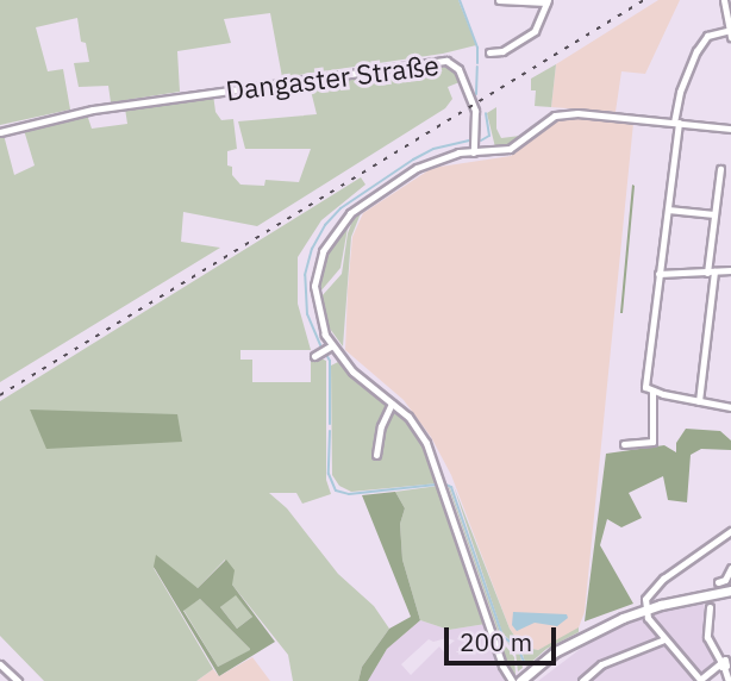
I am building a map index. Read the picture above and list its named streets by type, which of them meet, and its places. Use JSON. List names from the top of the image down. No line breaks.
{"streets":{"street":["Dangaster Straße"]},"scale_bar":"200 m"}
